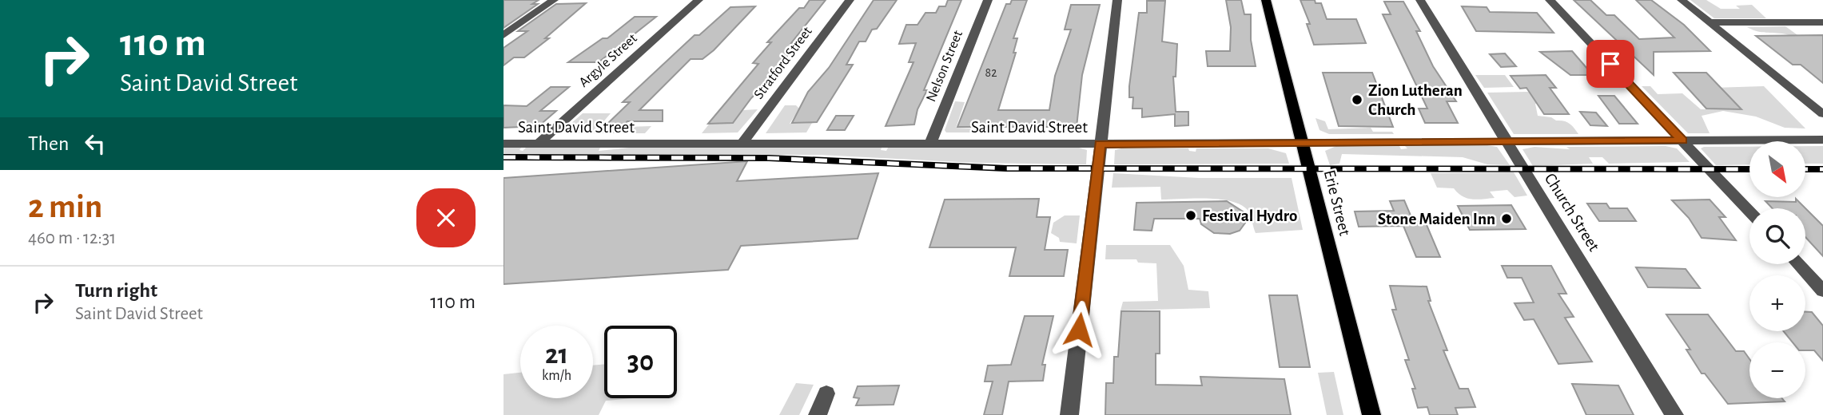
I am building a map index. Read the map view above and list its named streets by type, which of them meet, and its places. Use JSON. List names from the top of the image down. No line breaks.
{"streets":{"main road":["Erie Street"],"street":["Argyle Street","Stratford Street","Nelson Street","Saint David Street","Church Street"]},"crossings":[["Argyle Street","Saint David Street"],["Stratford Street","Saint David Street"],["Nelson Street","Saint David Street"],["Saint David Street","Erie Street"],["Saint David Street","Church Street"]],"places":["Zion Lutheran Church","Festival Hydro","Stone Maiden Inn"],"house_numbers":["82"],"north":"bottom right","page":{"turn":["110 m","Saint David Street"],"then":"Then","map_buttons":["+","−"],"heading":["2 min","460 m · 12:31"],"list":[{"name":"Turn right","note":"Saint David Street","value":"110 m"}],"speed":"21 km/h","limit":"30"}}
